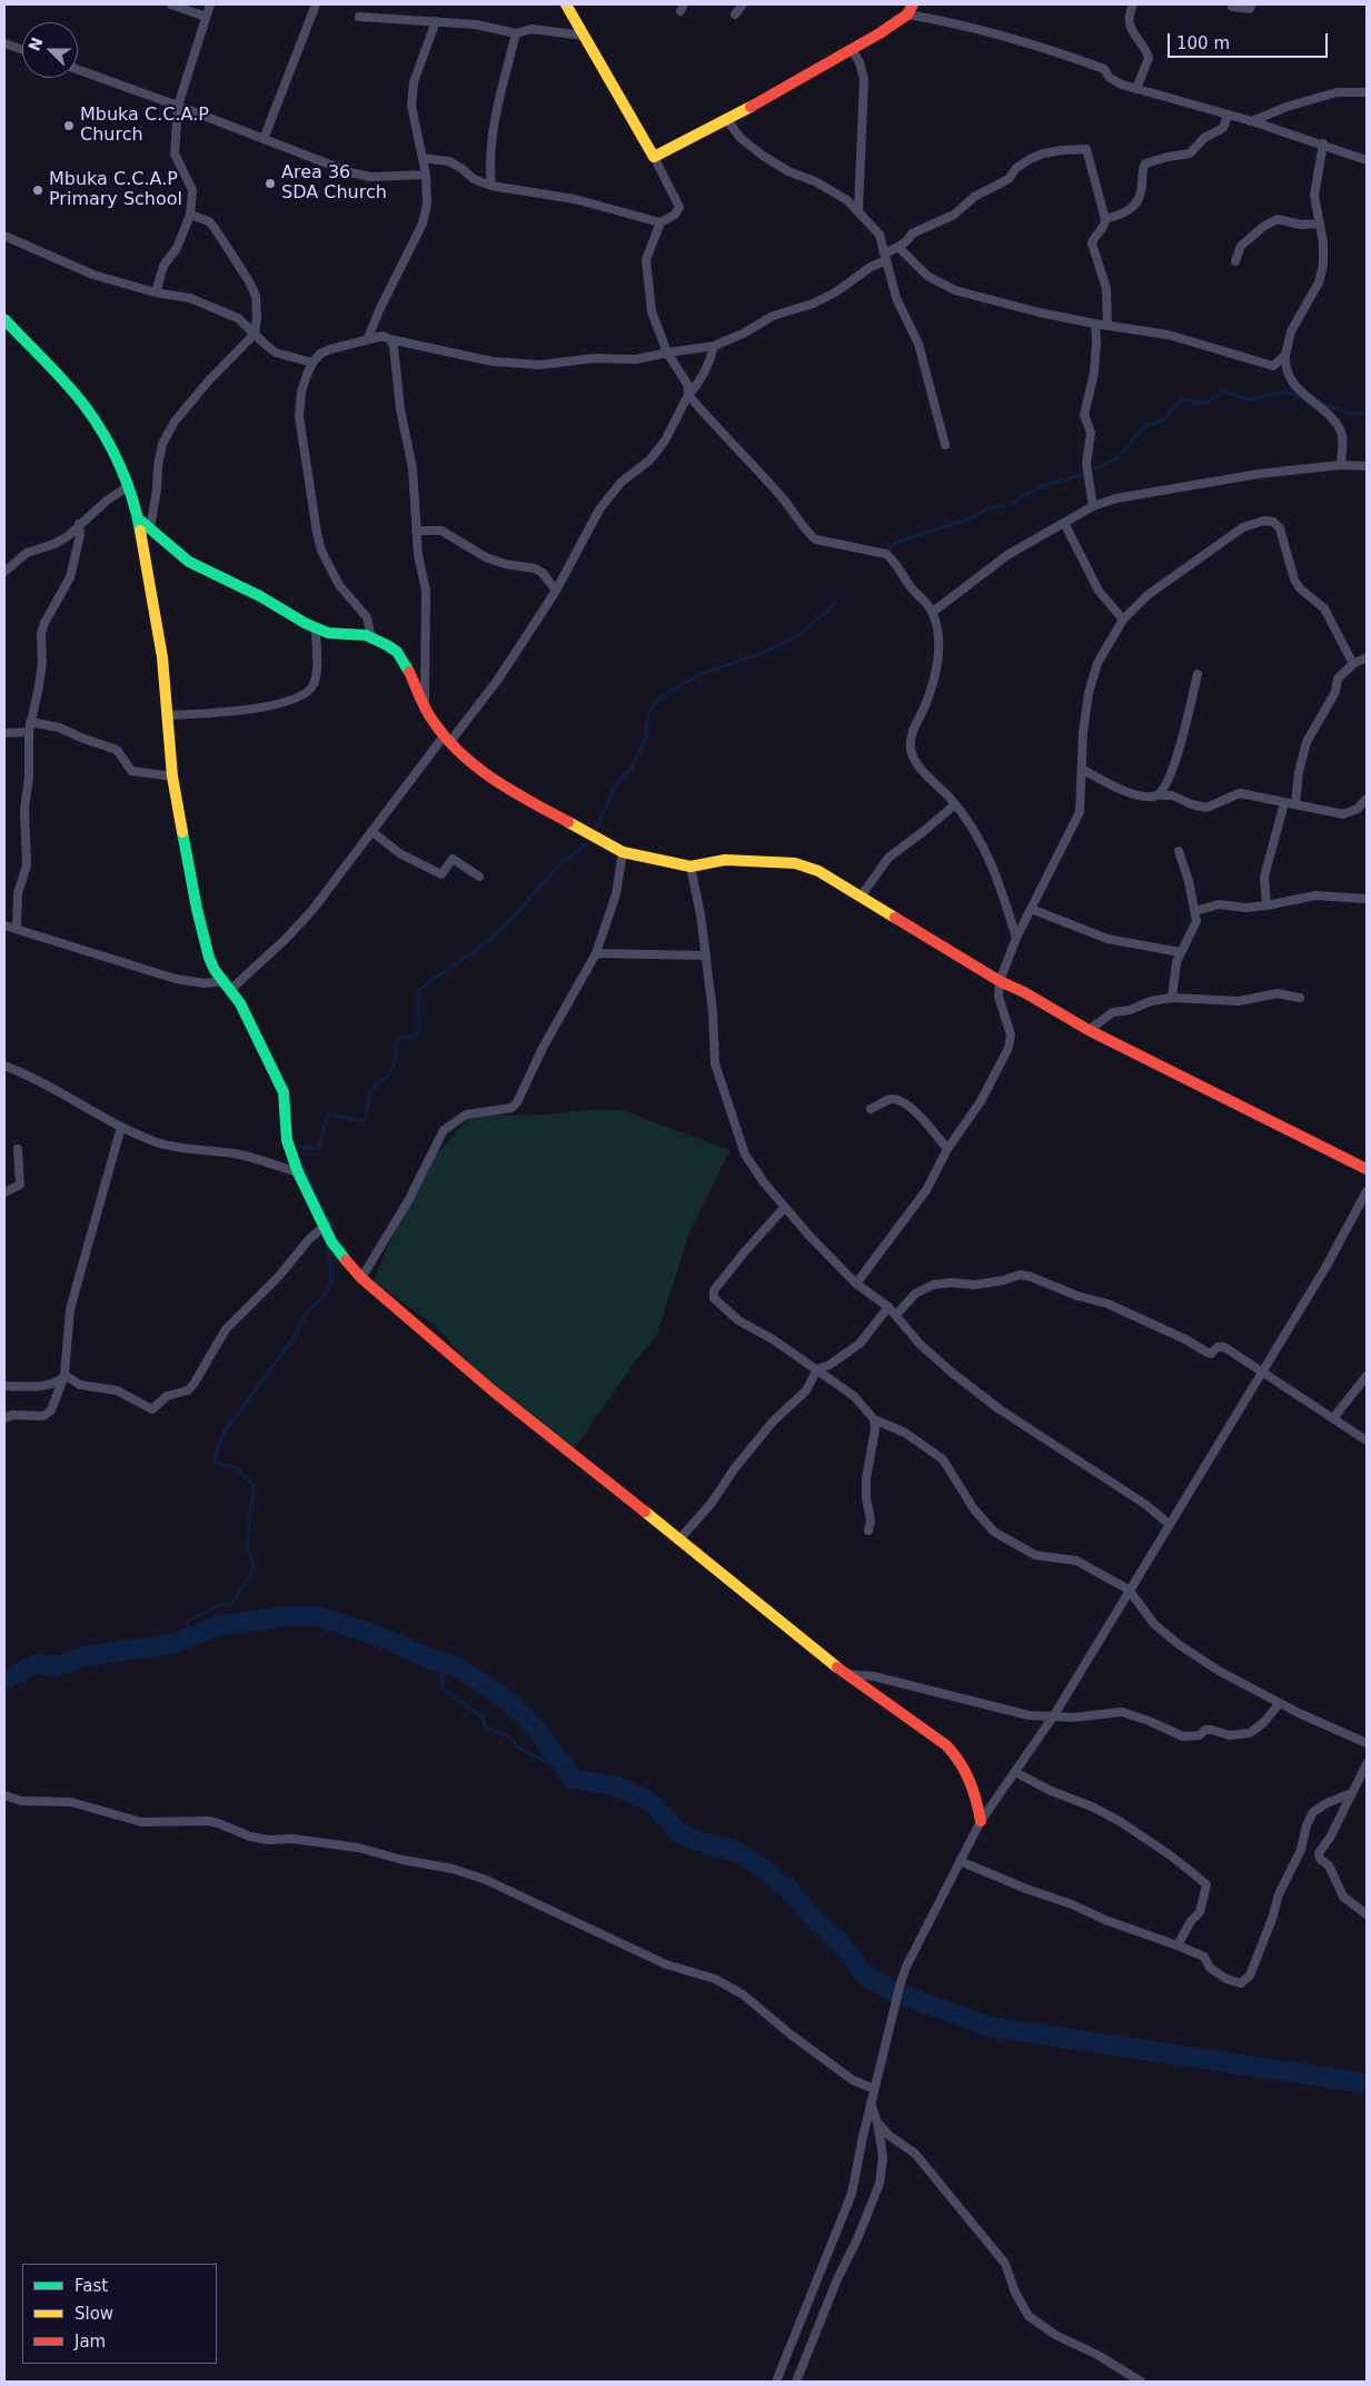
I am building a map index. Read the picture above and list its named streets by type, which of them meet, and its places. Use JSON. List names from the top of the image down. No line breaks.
{"places":["Mbuka C.C.A.P Church","Area 36 SDA Church","Mbuka C.C.A.P Primary School"],"legend":["Fast","Slow","Jam"],"scale_bar":"100 m","north":"left"}
